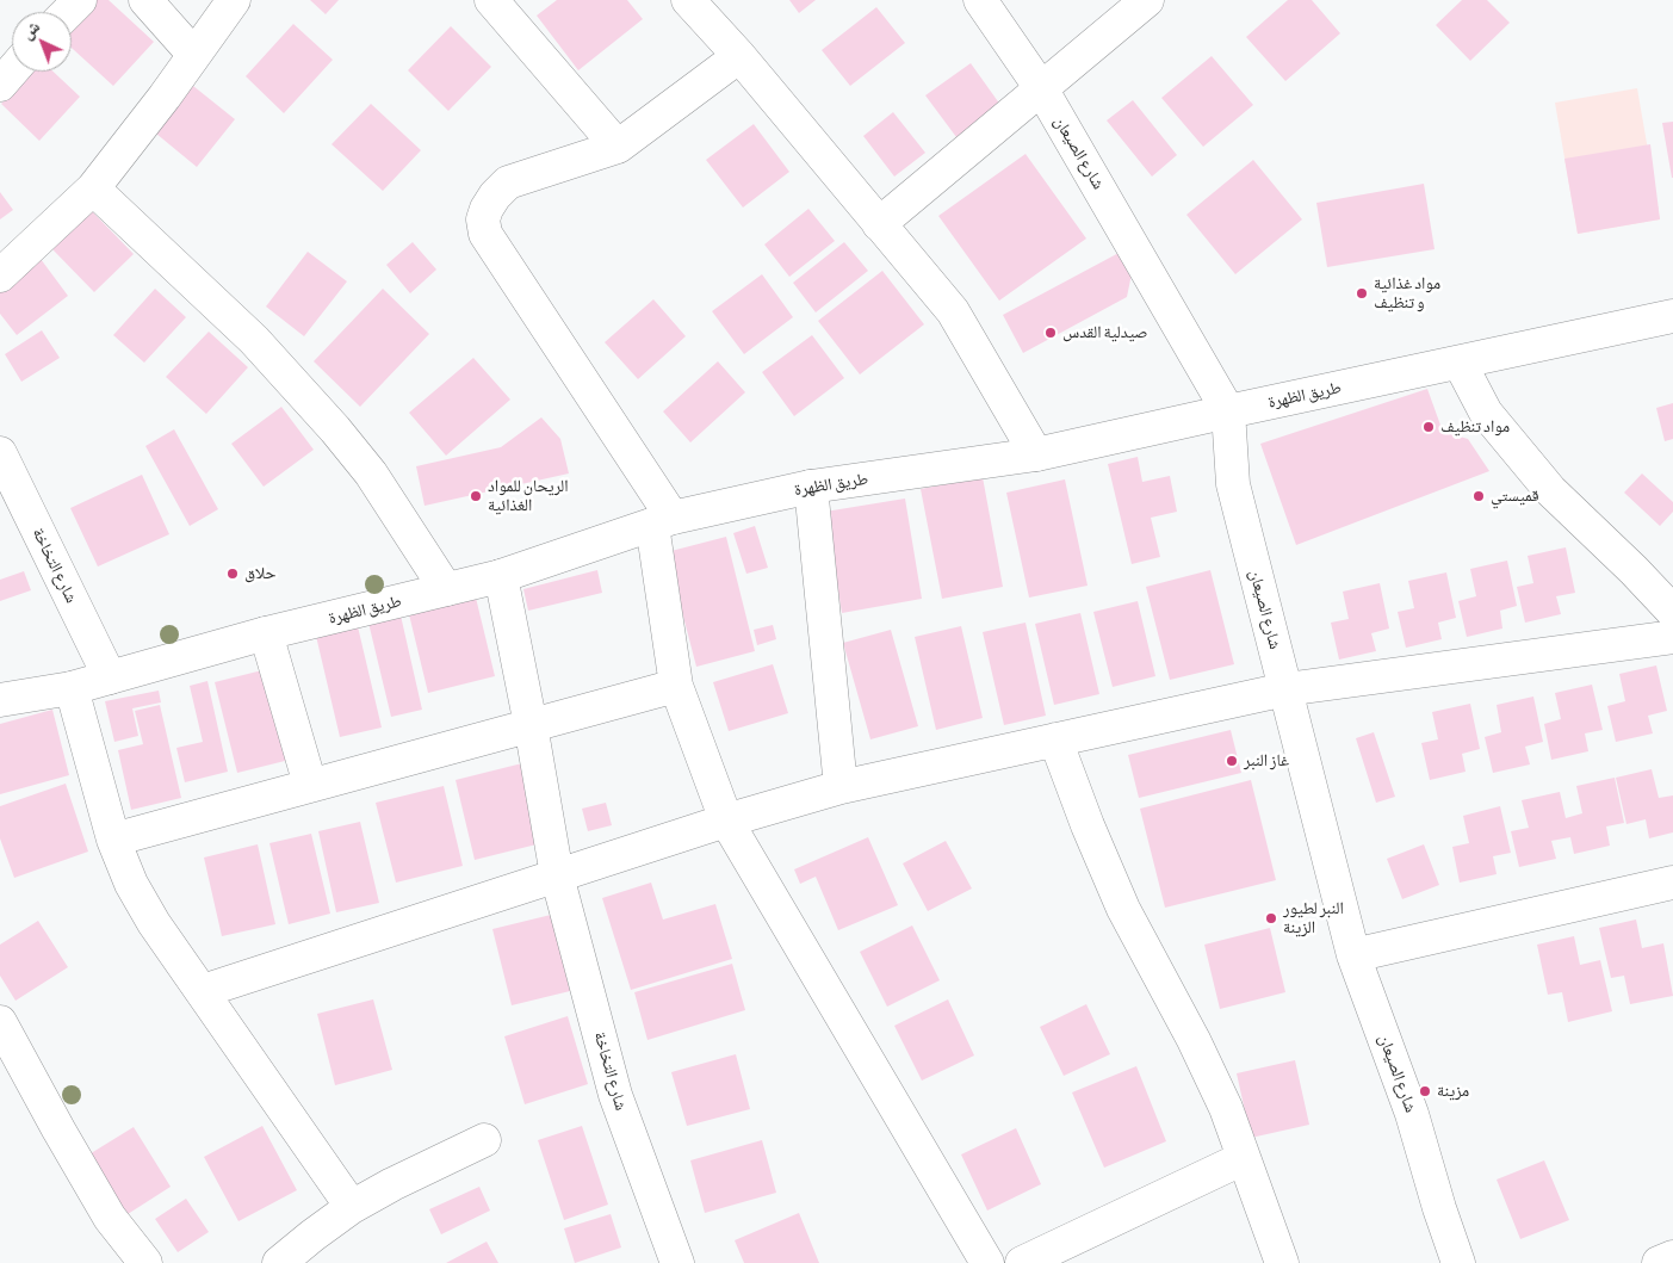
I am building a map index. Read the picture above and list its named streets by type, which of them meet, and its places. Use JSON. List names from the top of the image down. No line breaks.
{"streets":{"street":["شارع الصيعان","طريق الظهرة","شارع التخاخة"]},"crossings":[["شارع الصيعان","طريق الظهرة"],["طريق الظهرة","شارع التخاخة"]],"places":["مواد غذائية و تنظيف","صيدلية القدس","مواد تنظيف","الريحان للمواد الغذائية","قميستي","حلاق","غاز النبر","النبر لطيور الزينة","مزينة"],"north":"top left"}
